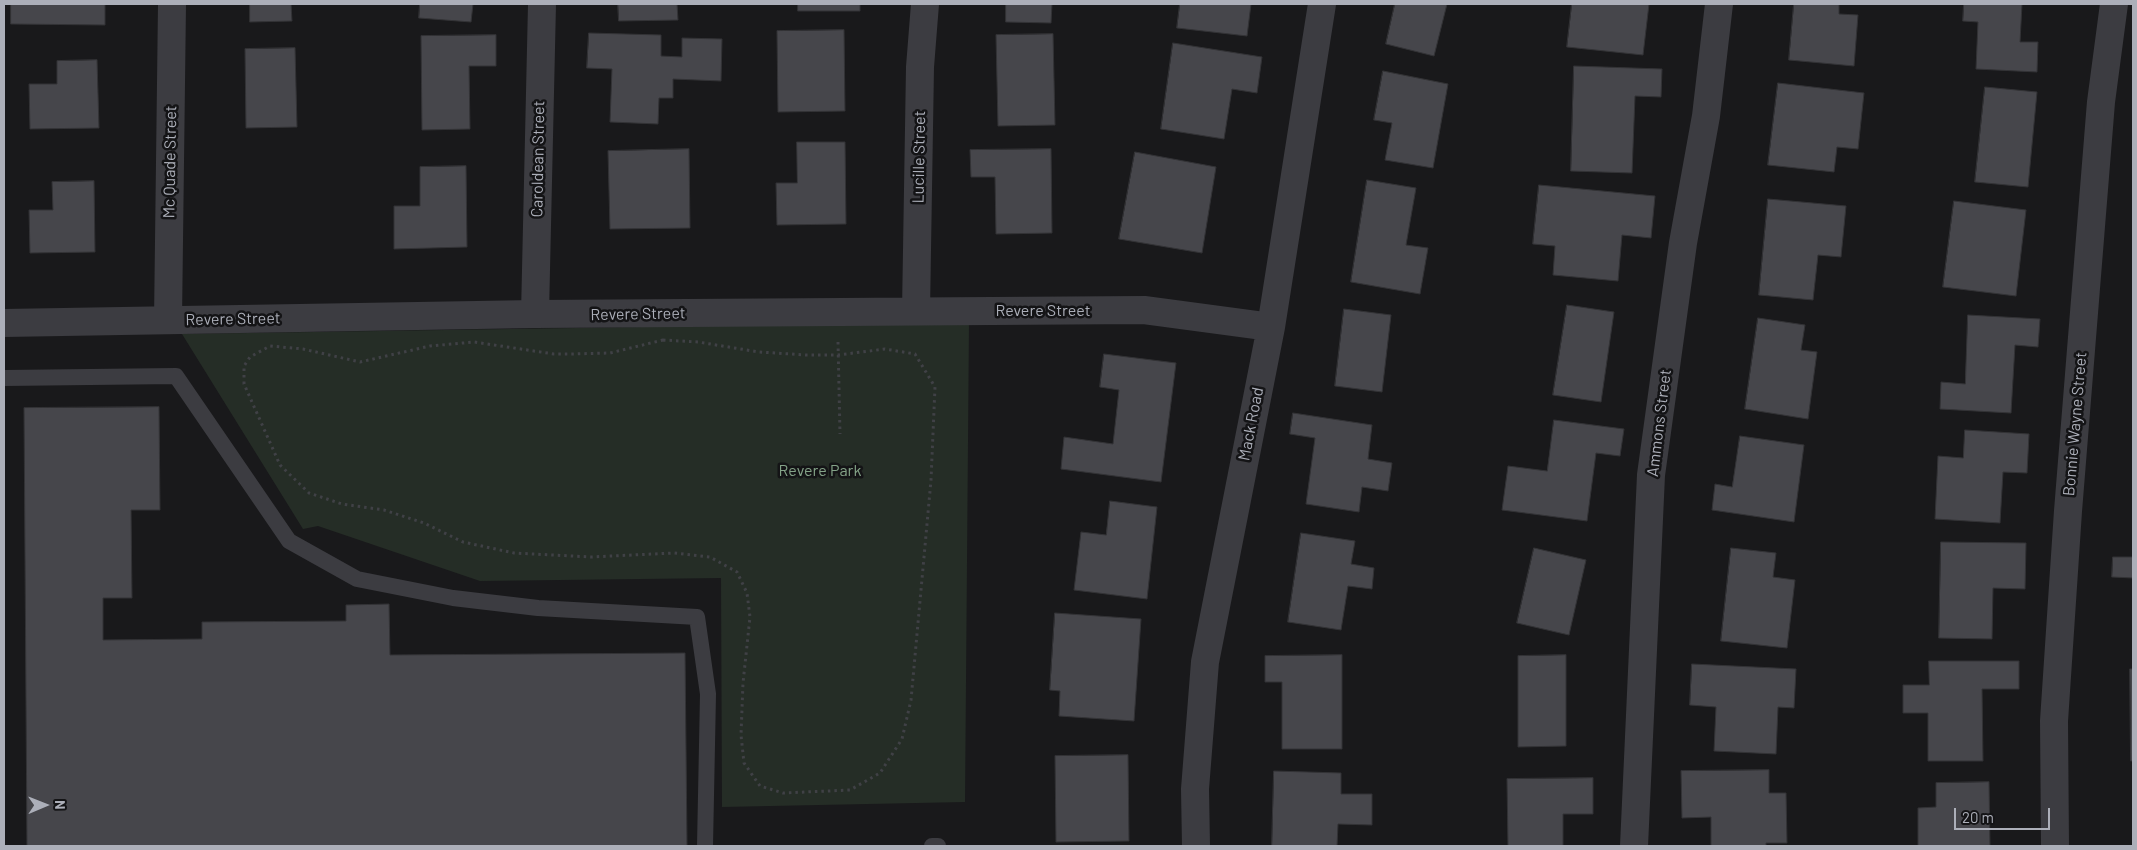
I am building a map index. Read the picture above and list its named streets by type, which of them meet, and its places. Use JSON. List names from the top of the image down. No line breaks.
{"streets":{"street":["Lucille Street","Caroldean Street","Mc Quade Street","Revere Street","Ammons Street","Mack Road","Bonnie Wayne Street"]},"crossings":[["Lucille Street","Revere Street"],["Caroldean Street","Revere Street"],["Mc Quade Street","Revere Street"],["Revere Street","Mack Road"]],"parks":["Revere Park"],"scale_bar":"20 m","north":"right"}
